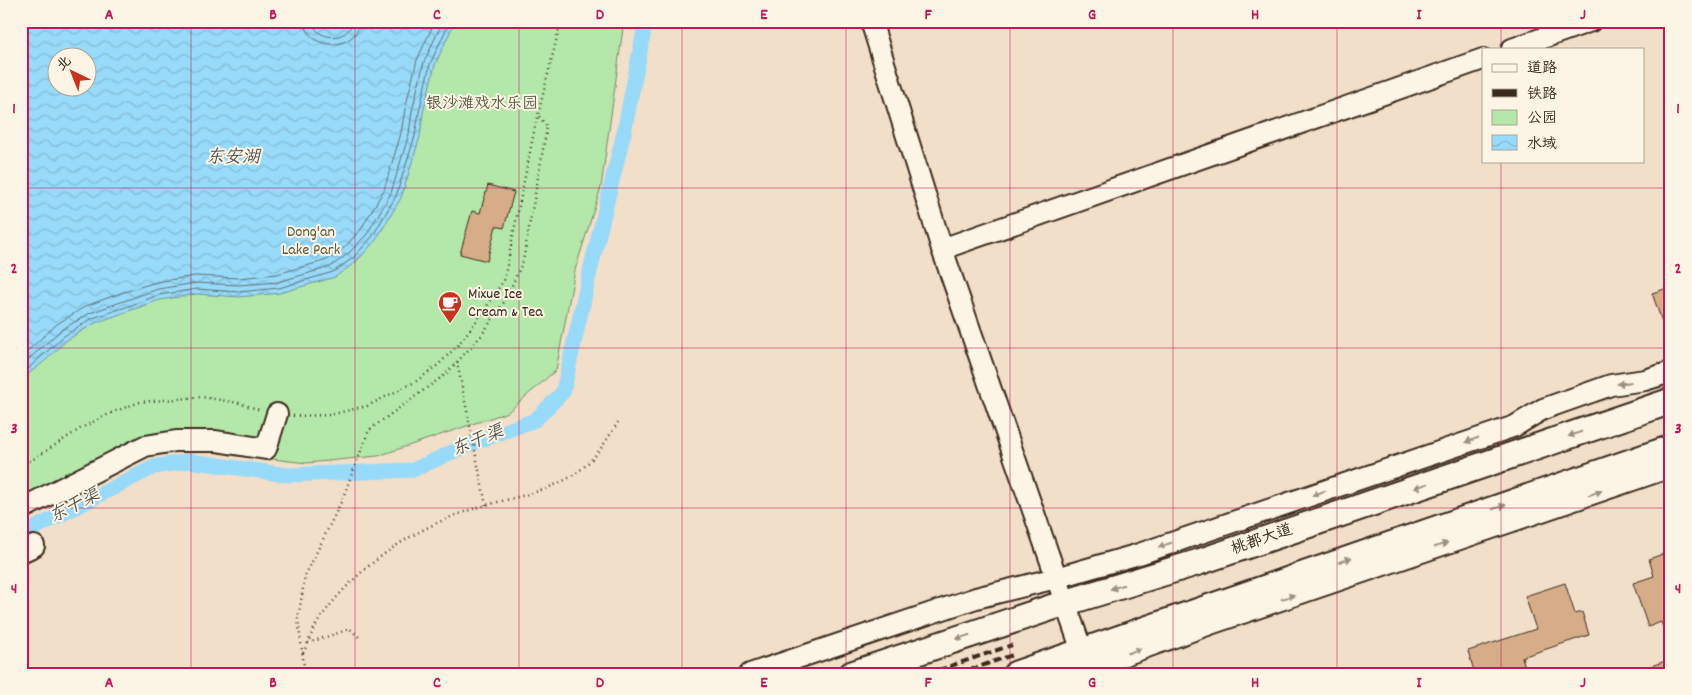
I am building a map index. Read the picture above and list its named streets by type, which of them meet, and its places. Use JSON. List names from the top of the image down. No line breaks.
{"streets":{"main road":["桃都大道"]},"water":["东安湖","东干渠"],"parks":["银沙滩戏水乐园","Dong'an Lake Park"],"places":{"cafe":["Mixue Ice Cream & Tea"]},"legend":["道路","铁路","公园","水域"],"north":"top left","grid":{"columns":["A","B","C","D","E","F","G","H","I","J"],"rows":["1","2","3","4"]}}
